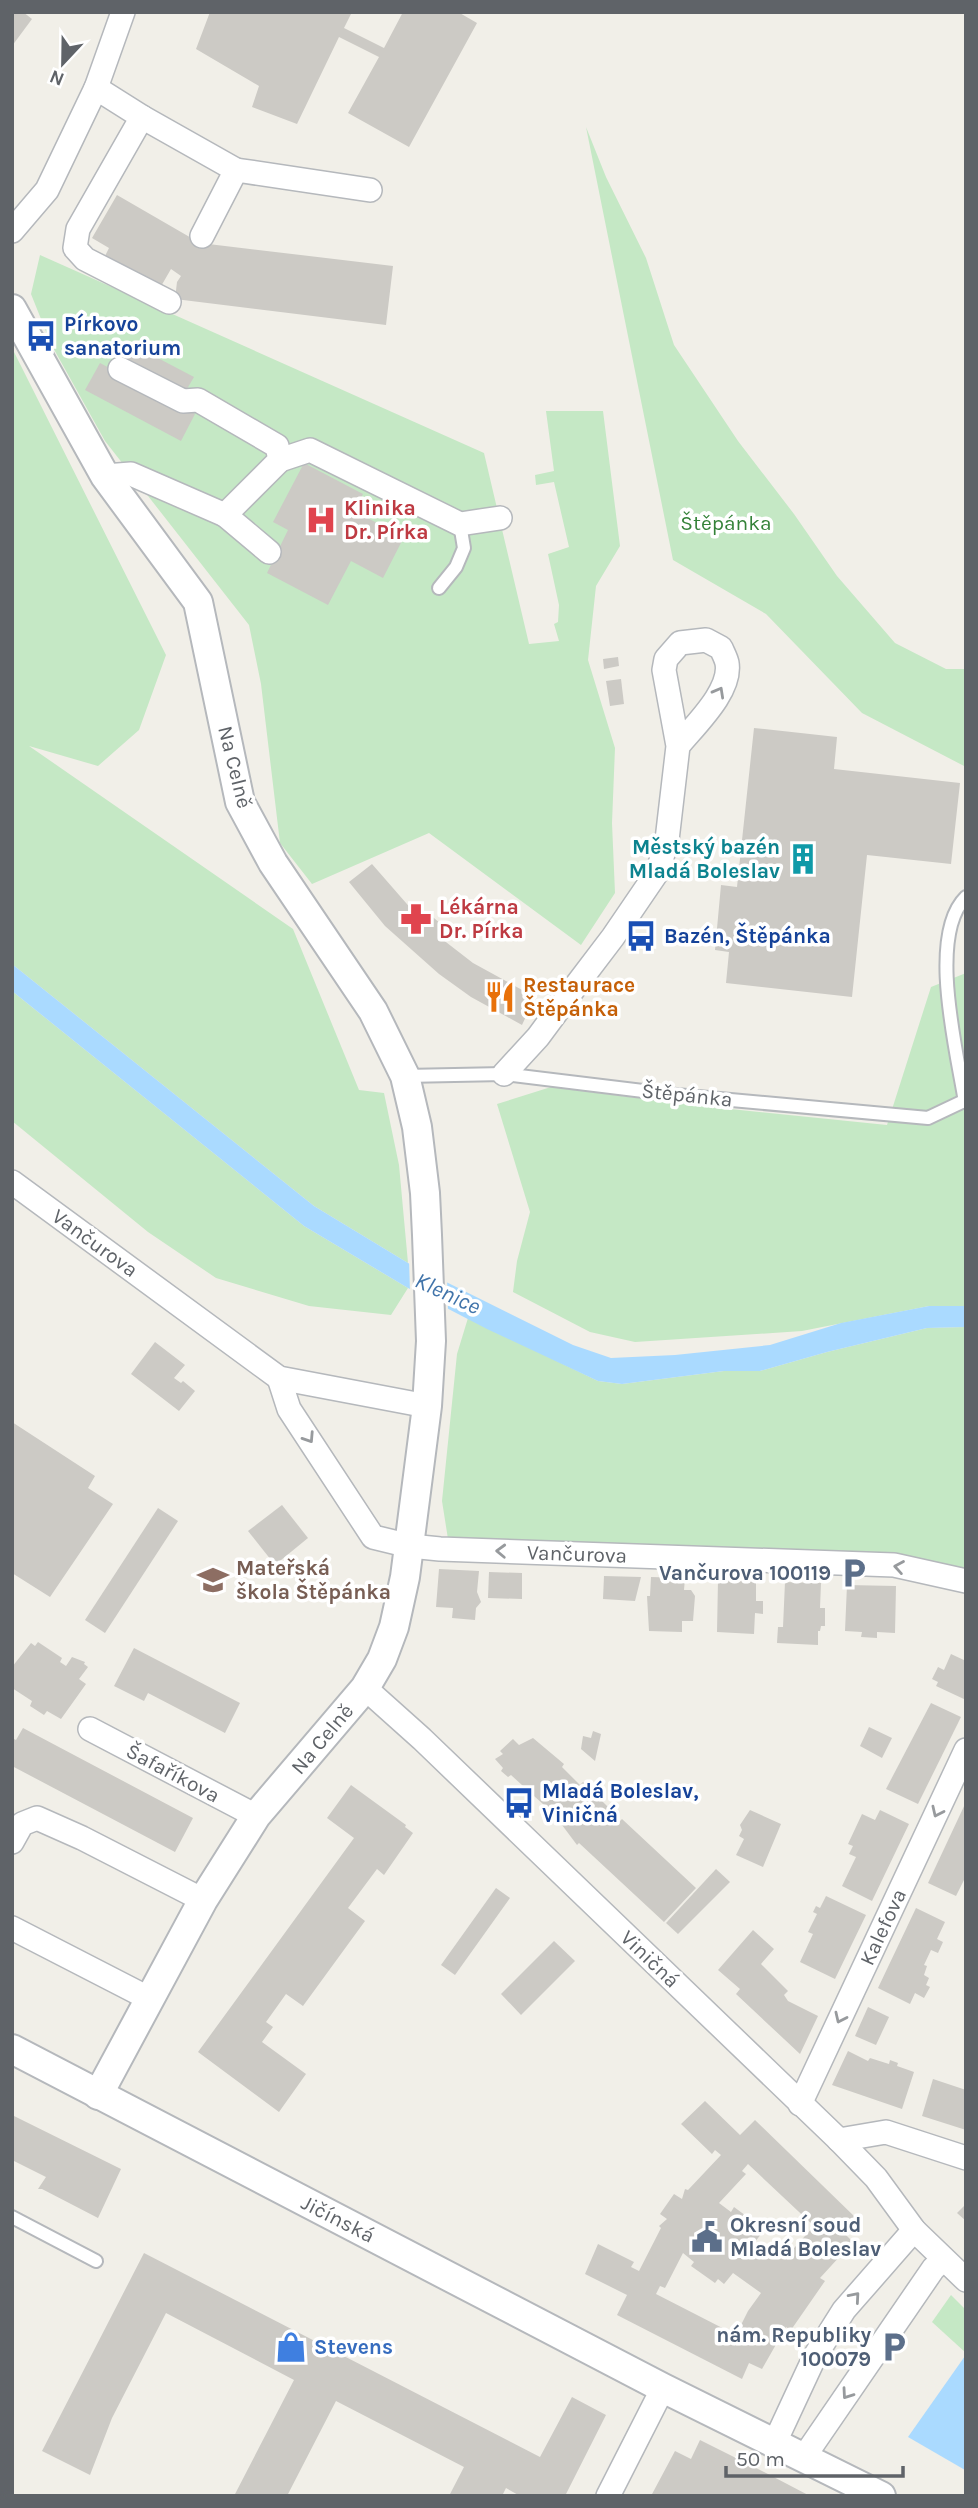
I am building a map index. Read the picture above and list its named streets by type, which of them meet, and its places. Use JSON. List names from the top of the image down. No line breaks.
{"streets":{"street":["Na Celně","Vančurova","Šafaříkova","Kalefova","Viničná","Jičínská"],"lane":["Štěpánka"]},"crossings":[["Na Celně","Štěpánka"],["Na Celně","Vančurova"],["Na Celně","Šafaříkova"],["Na Celně","Viničná"],["Na Celně","Jičínská"],["Kalefova","Viničná"]],"one_way":["Kalefova"],"water":["Klenice"],"parks":["Štěpánka"],"places":{"bus stop":["Pírkovo sanatorium","Bazén, Štěpánka","Mladá Boleslav, Viničná"],"hospital":["Klinika Dr. Pírka"],"building":["Městský bazén Mladá Boleslav"],"pharmacy":["Lékárna Dr. Pírka"],"restaurant":["Restaurace Štěpánka"],"parking":["Vančurova 100119","nám. Republiky 100079"],"school or university":["Mateřská škola Štěpánka"],"public building":["Okresní soud Mladá Boleslav"],"shop":["Stevens"]},"scale_bar":"50 m","north":"bottom"}
